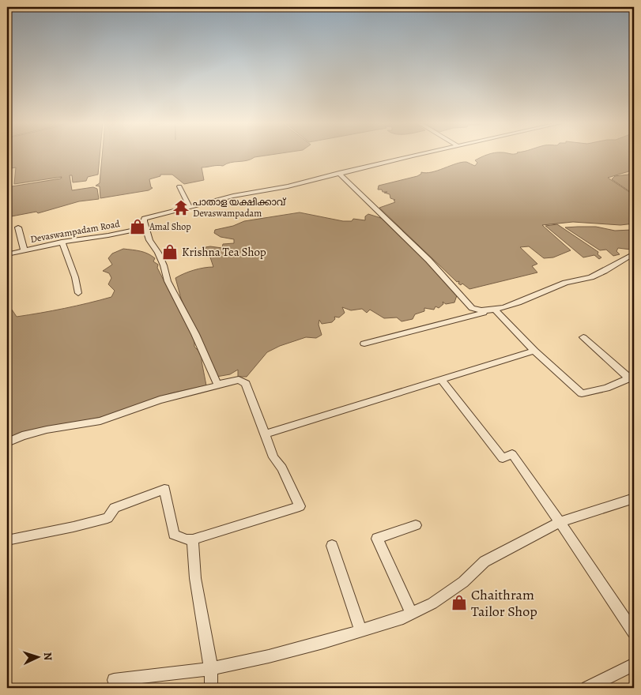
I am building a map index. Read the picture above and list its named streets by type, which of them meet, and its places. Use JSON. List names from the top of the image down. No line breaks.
{"streets":{"street":["Devaswampadam Road"]},"places":{"temple":["പാതാള യക്ഷിക്കാവ് Devaswampadam"],"shop":["Amal Shop","Krishna Tea Shop","Chaithram Tailor Shop"]},"north":"right"}
